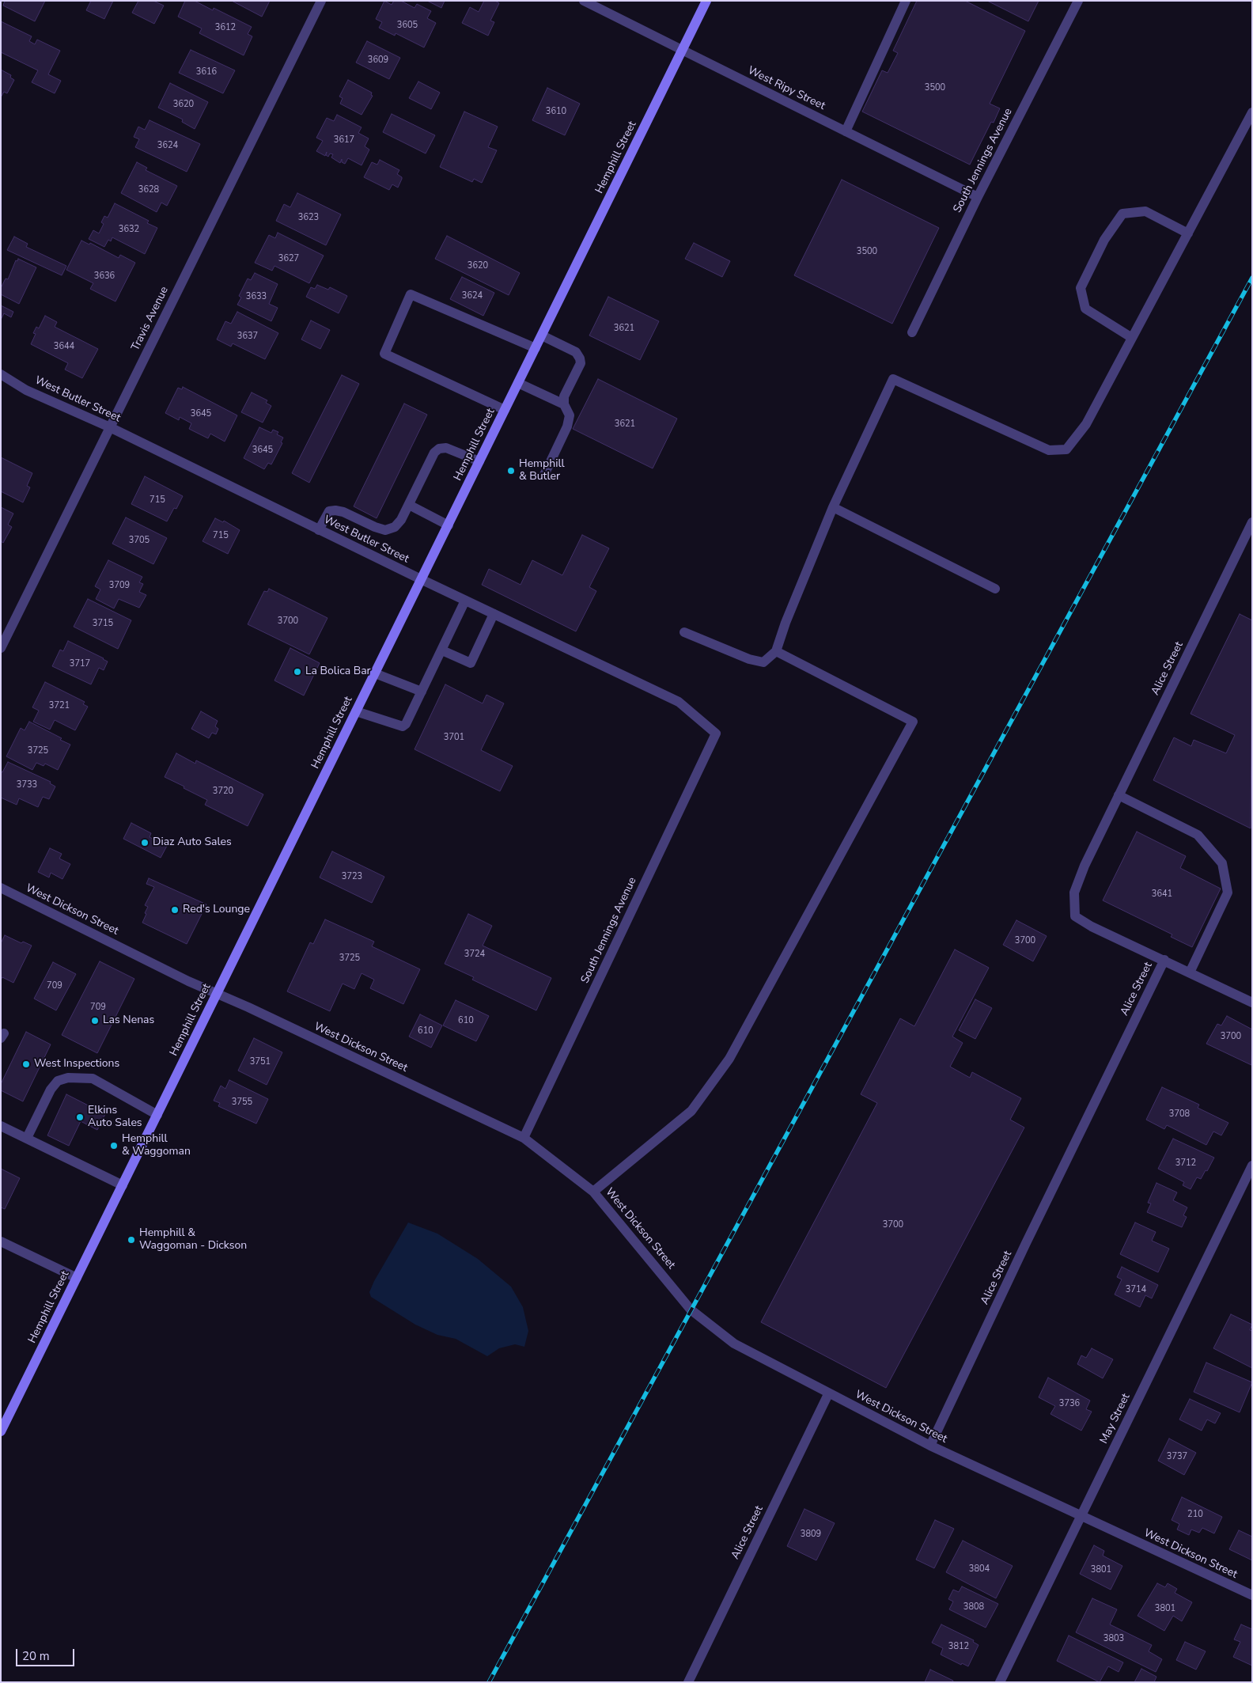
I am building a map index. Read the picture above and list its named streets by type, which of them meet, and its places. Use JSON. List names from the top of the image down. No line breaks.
{"streets":{"main road":["Hemphill Street"],"street":["West Ripy Street","South Jennings Avenue","Travis Avenue","West Butler Street","Alice Street","West Dickson Street","May Street"]},"crossings":[["West Ripy Street","Hemphill Street"],["West Ripy Street","South Jennings Avenue"],["Hemphill Street","West Butler Street"],["Hemphill Street","West Dickson Street"],["South Jennings Avenue","West Butler Street"],["South Jennings Avenue","West Dickson Street"],["Travis Avenue","West Butler Street"],["Alice Street","West Dickson Street"],["West Dickson Street","May Street"]],"places":["Hemphill & Butler","La Bolica Bar","Diaz Auto Sales","Red's Lounge","Las Nenas","West Inspections","Elkins Auto Sales","Hemphill & Waggoman","Hemphill & Waggoman - Dickson"],"house_numbers":["3605","3612","3609","3616","3500","3620","3610","3617","3624","3628","3623","3632","3500","3627","3620","3636","3624","3633","3621","3637","3644","3645","3621","3645","715","715","3705","3709","3700","3715","3717","3721","3701","3725","3733","3720","3723","3641","3700","3724","3725","709","709","610","610","3700","3751","3755","3708","3712","3700","3714","3736","3737","210","3809","3804","3801","3808","3801","3803","3812"],"scale_bar":"20 m"}
